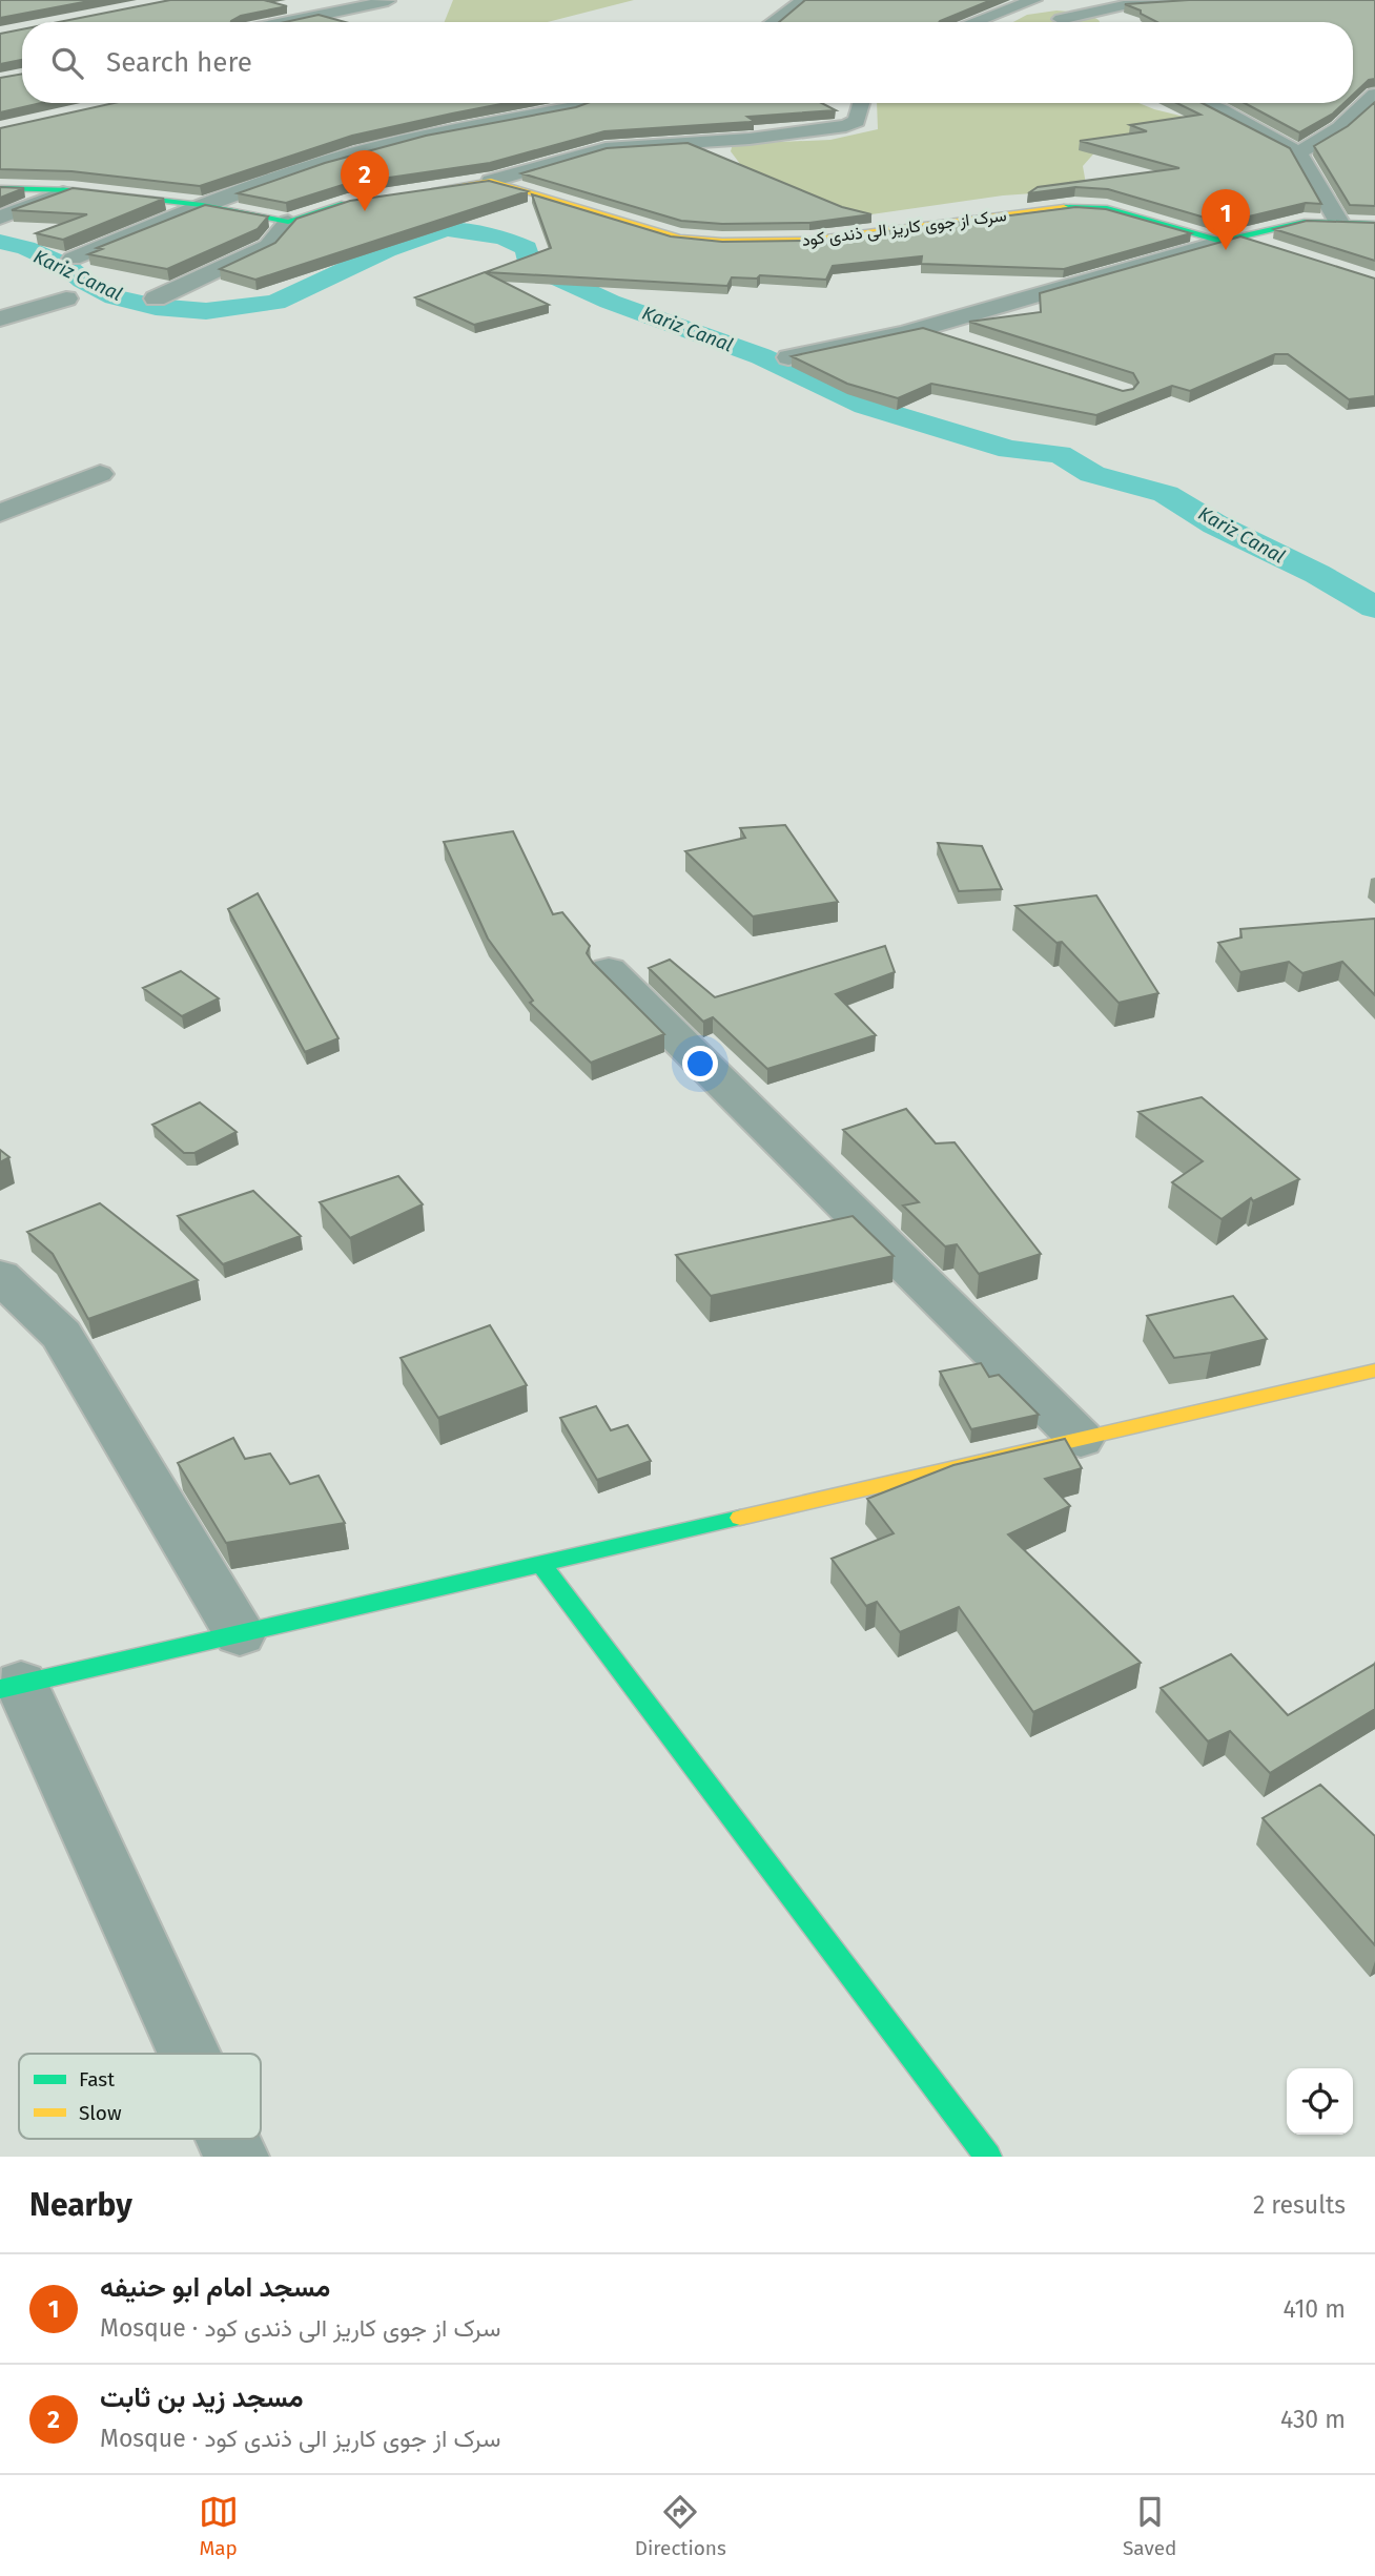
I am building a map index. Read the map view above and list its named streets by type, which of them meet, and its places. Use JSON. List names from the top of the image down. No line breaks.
{"streets":{"street":["سرک از جوی کاریز الی ذندی کود"]},"water":["Kariz Canal"],"legend":["Fast","Slow"],"page":{"search":"Search here","pins":["2","1"],"heading":["Nearby","2 results"],"list":[{"mark":"1","name":"مسجد امام ابو حنیفه","note":"Mosque · سرک از جوی کاریز الی ذندی کود","value":"410 m"},{"mark":"2","name":"مسجد زید بن ثابت","note":"Mosque · سرک از جوی کاریز الی ذندی کود","value":"430 m"}],"nav":["Map","Directions","Saved"]}}
